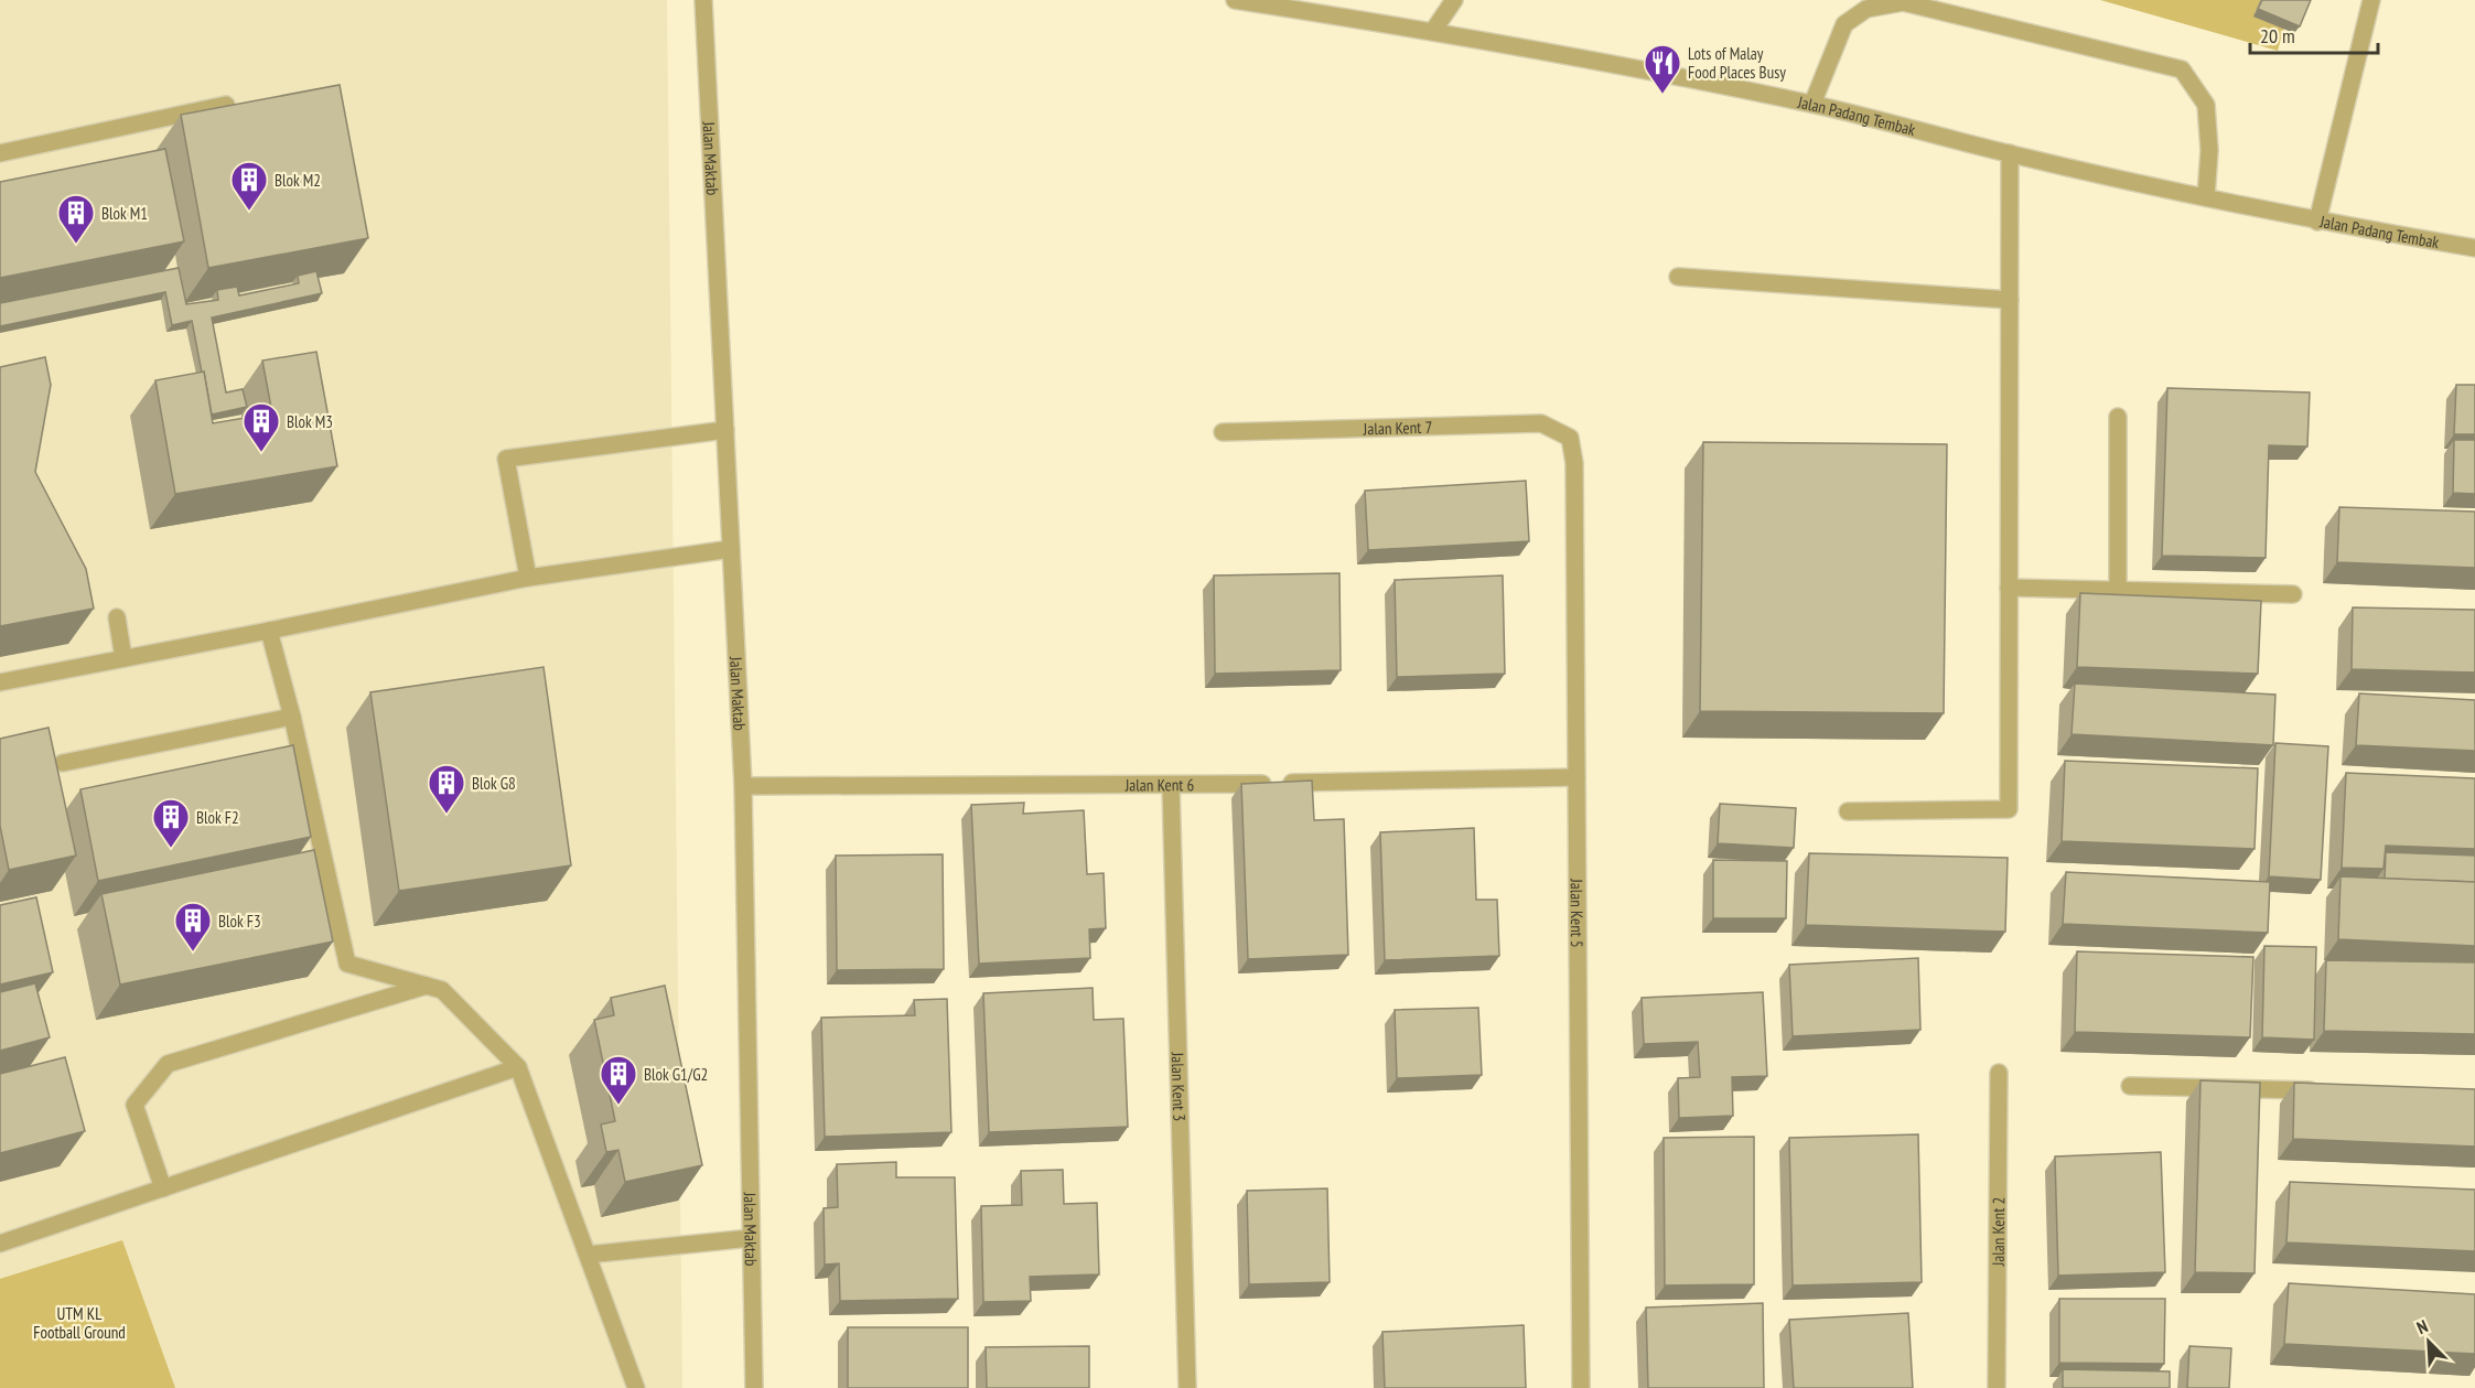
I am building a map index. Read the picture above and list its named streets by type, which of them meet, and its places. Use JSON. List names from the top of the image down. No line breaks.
{"streets":{"street":["Jalan Padang Tembak","Jalan Maktab","Jalan Kent 7","Jalan Kent 6","Jalan Kent 5","Jalan Kent 3","Jalan Kent 2"]},"crossings":[["Jalan Maktab","Jalan Kent 6"],["Jalan Kent 7","Jalan Kent 5"],["Jalan Kent 6","Jalan Kent 5"],["Jalan Kent 6","Jalan Kent 3"]],"parks":["UTM KL Football Ground"],"places":{"restaurant":["Lots of Malay Food Places Busy"],"building":["Blok M2","Blok M1","Blok M3","Blok G8","Blok F2","Blok F3","Blok G1/G2"]},"scale_bar":"20 m","north":"top left"}
